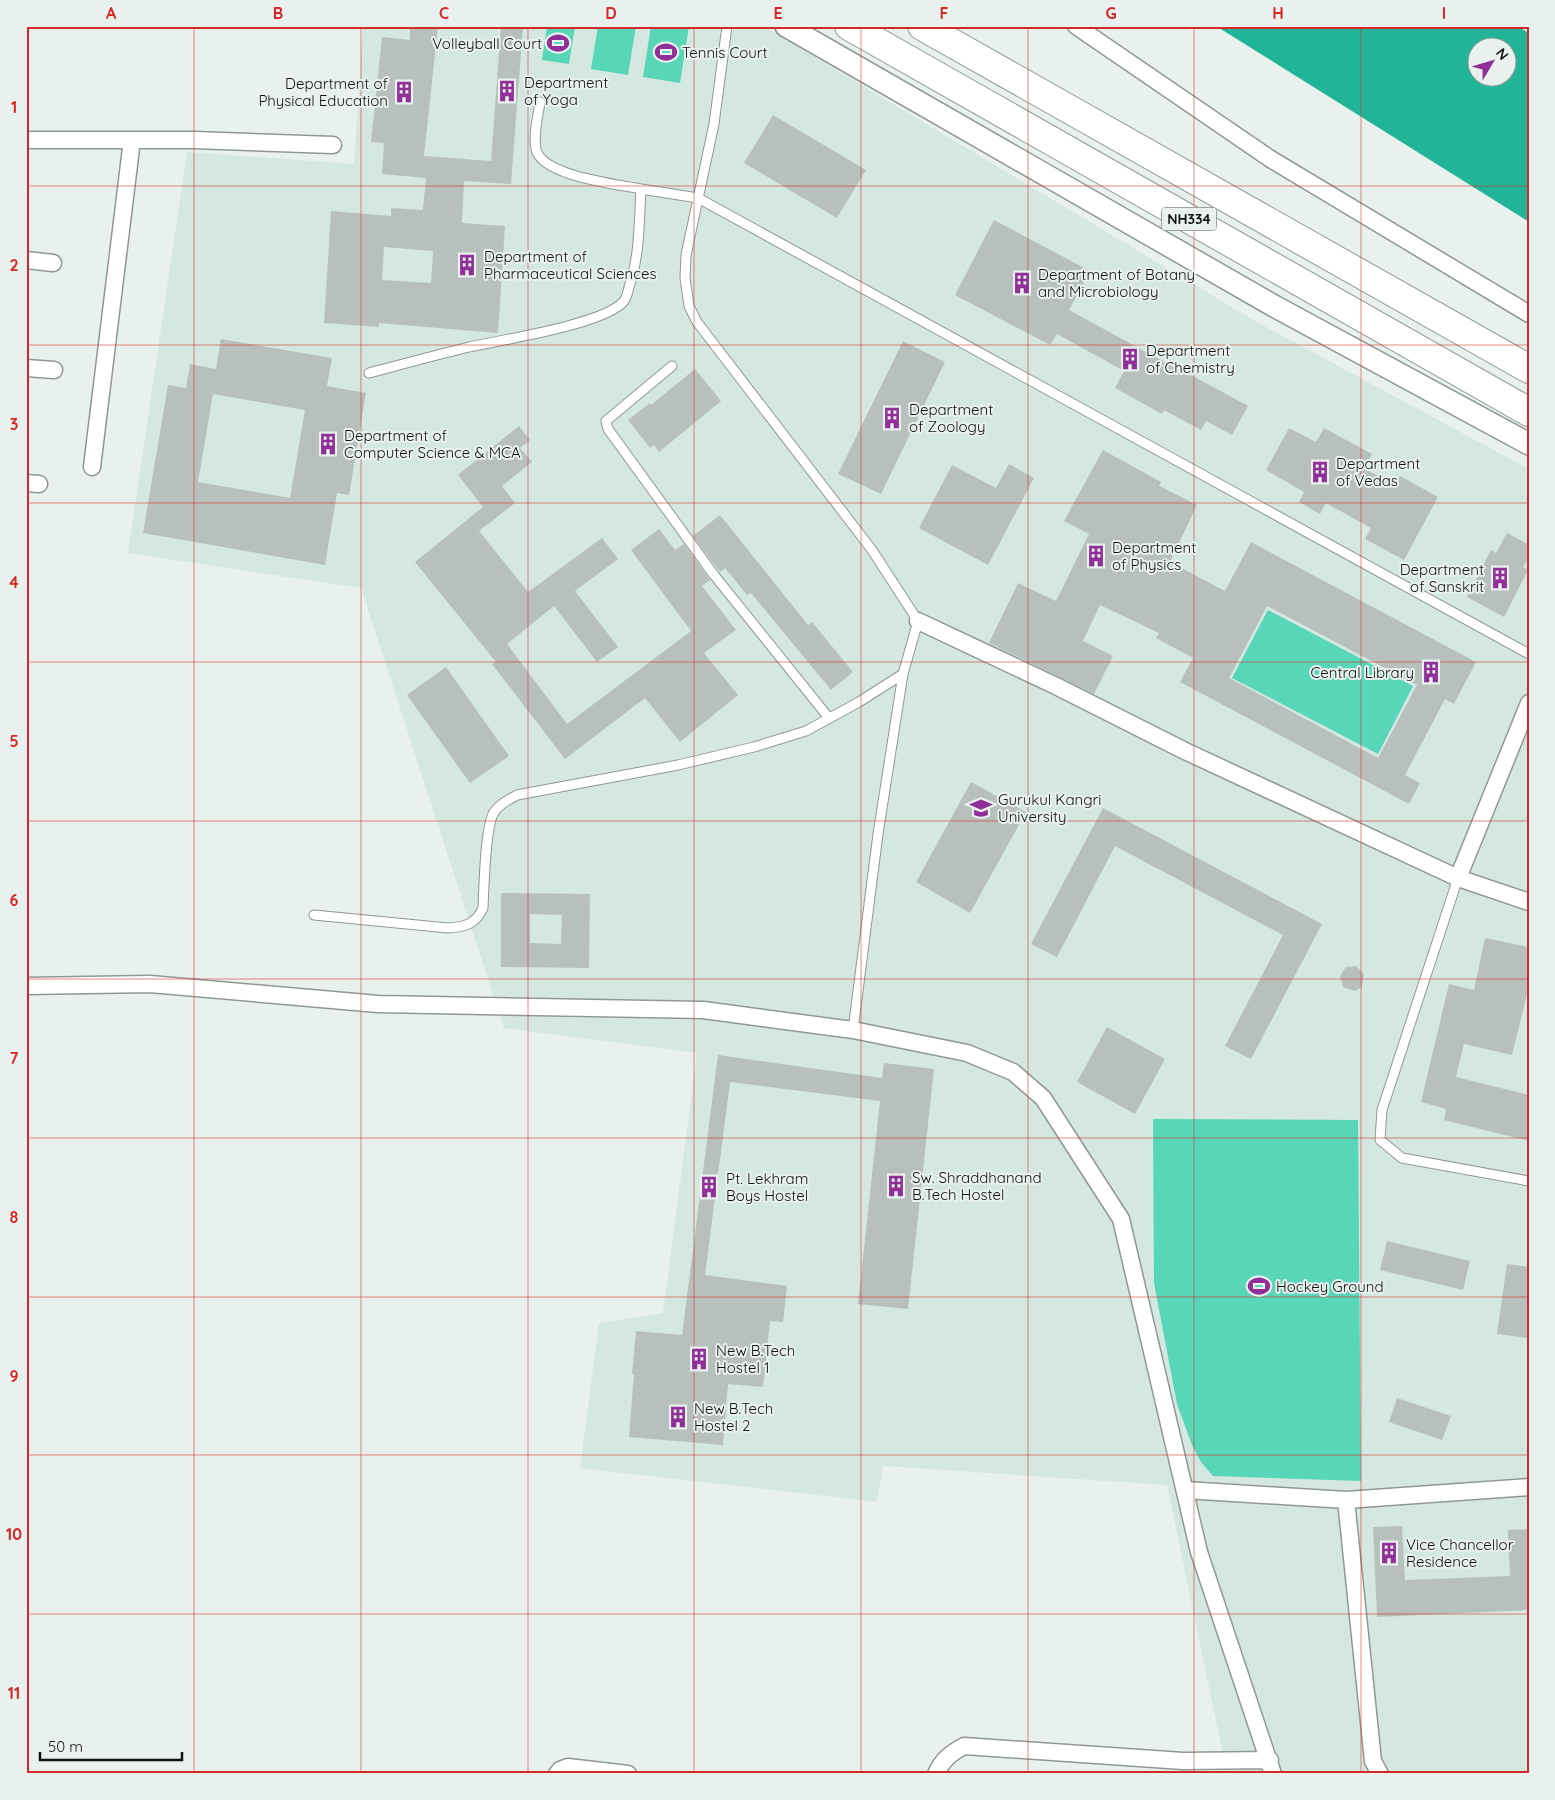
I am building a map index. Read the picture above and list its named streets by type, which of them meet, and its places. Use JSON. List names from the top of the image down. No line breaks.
{"streets":{"highway":["NH334"]},"places":{"sports":["Volleyball Court","Tennis Court","Hockey Ground"],"building":["Department of Yoga","Department of Physical Education","Department of Pharmaceutical Sciences","Department of Botany and Microbiology","Department of Chemistry","Department of Zoology","Department of Computer Science & MCA","Department of Vedas","Department of Physics","Department of Sanskrit","Central Library","Sw. Shraddhanand B.Tech Hostel","Pt. Lekhram Boys Hostel","New B.Tech Hostel 1","New B.Tech Hostel 2","Vice Chancellor Residence"],"school or university":["Gurukul Kangri University"]},"scale_bar":"50 m","north":"top right","grid":{"columns":["A","B","C","D","E","F","G","H","I"],"rows":["1","2","3","4","5","6","7","8","9","10","11"]}}
